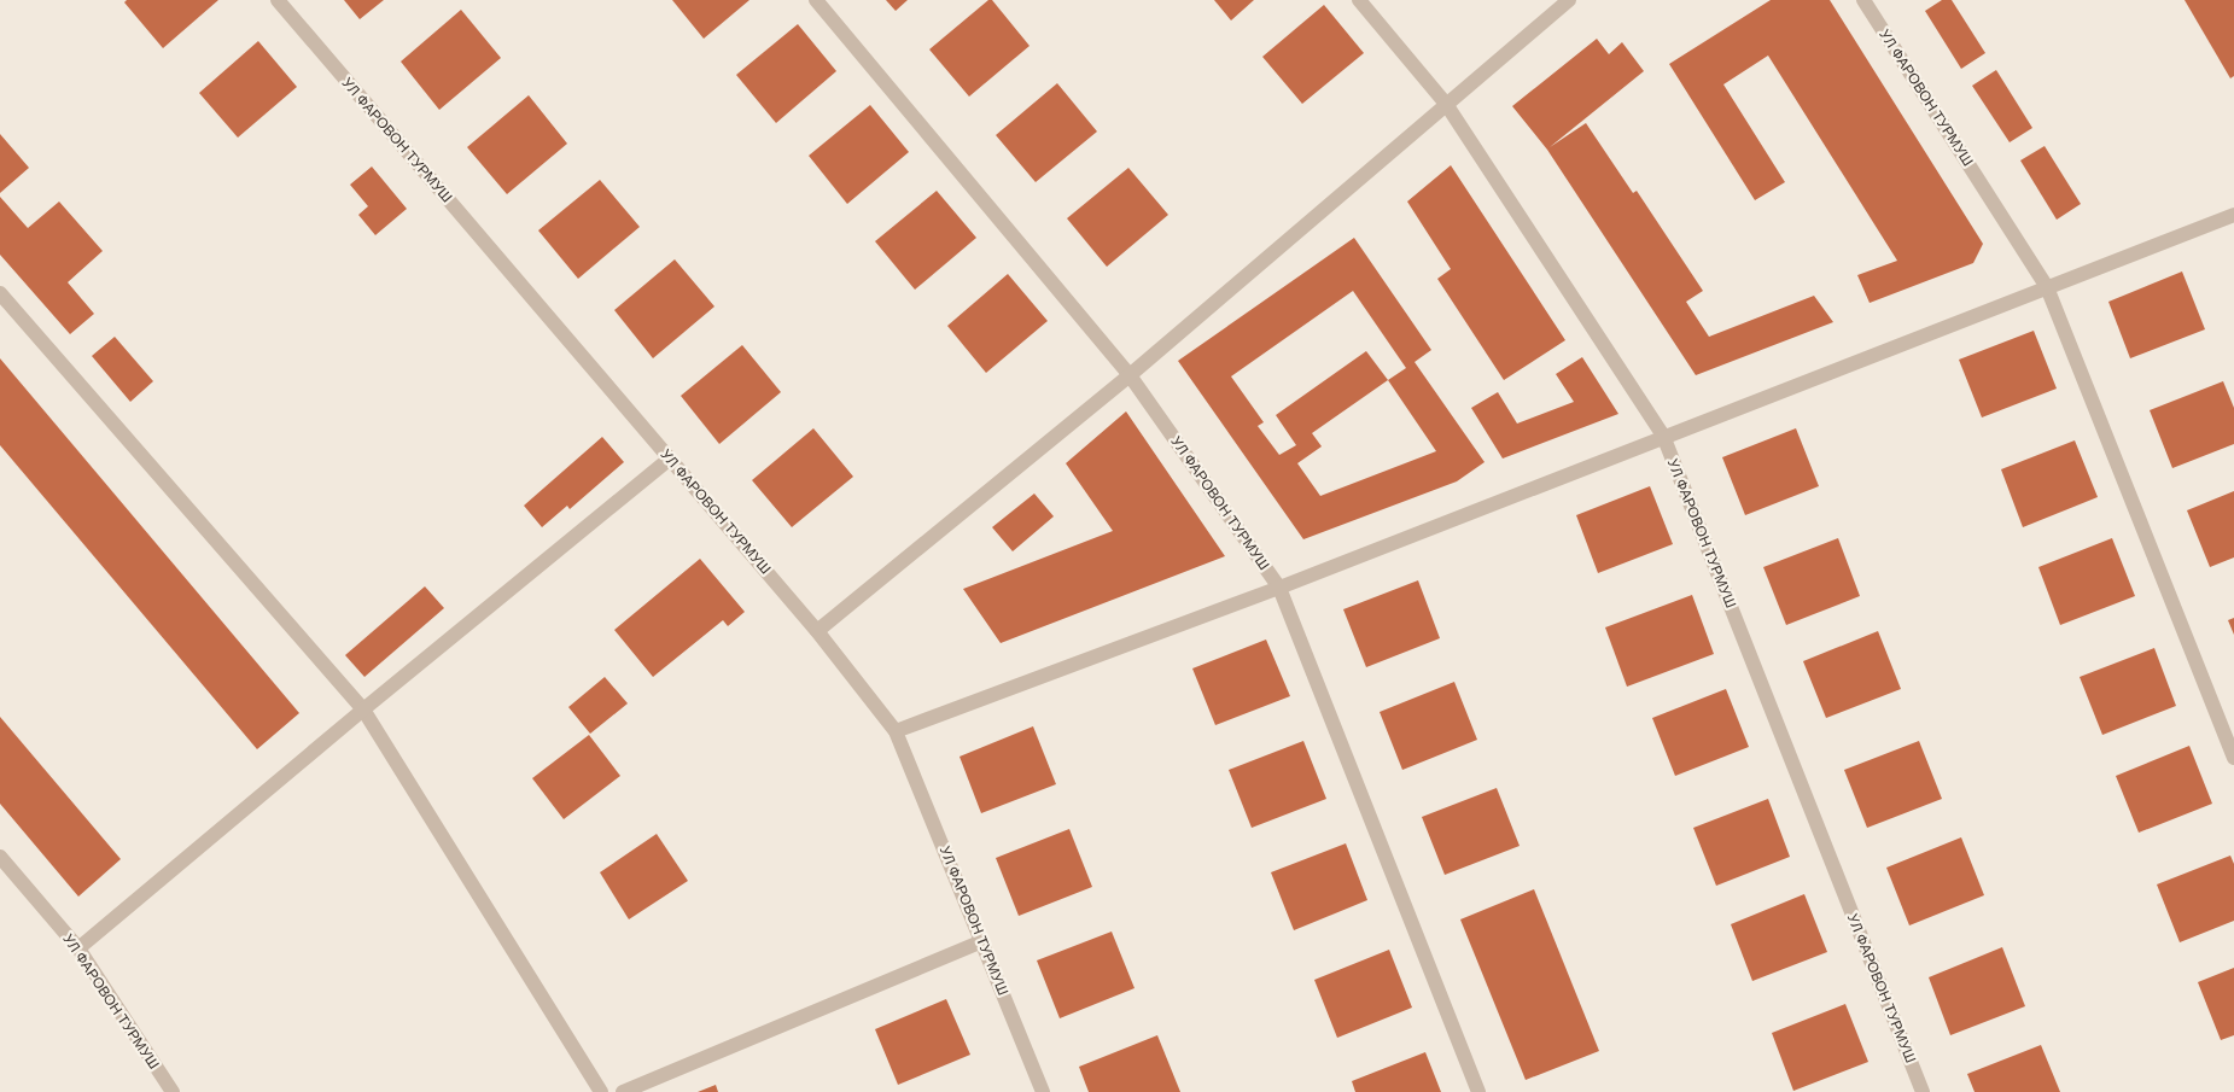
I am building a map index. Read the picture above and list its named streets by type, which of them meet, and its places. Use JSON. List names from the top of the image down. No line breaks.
{"streets":{"street":["УЛ ФАРОВОН ТУРМУШ"]}}
